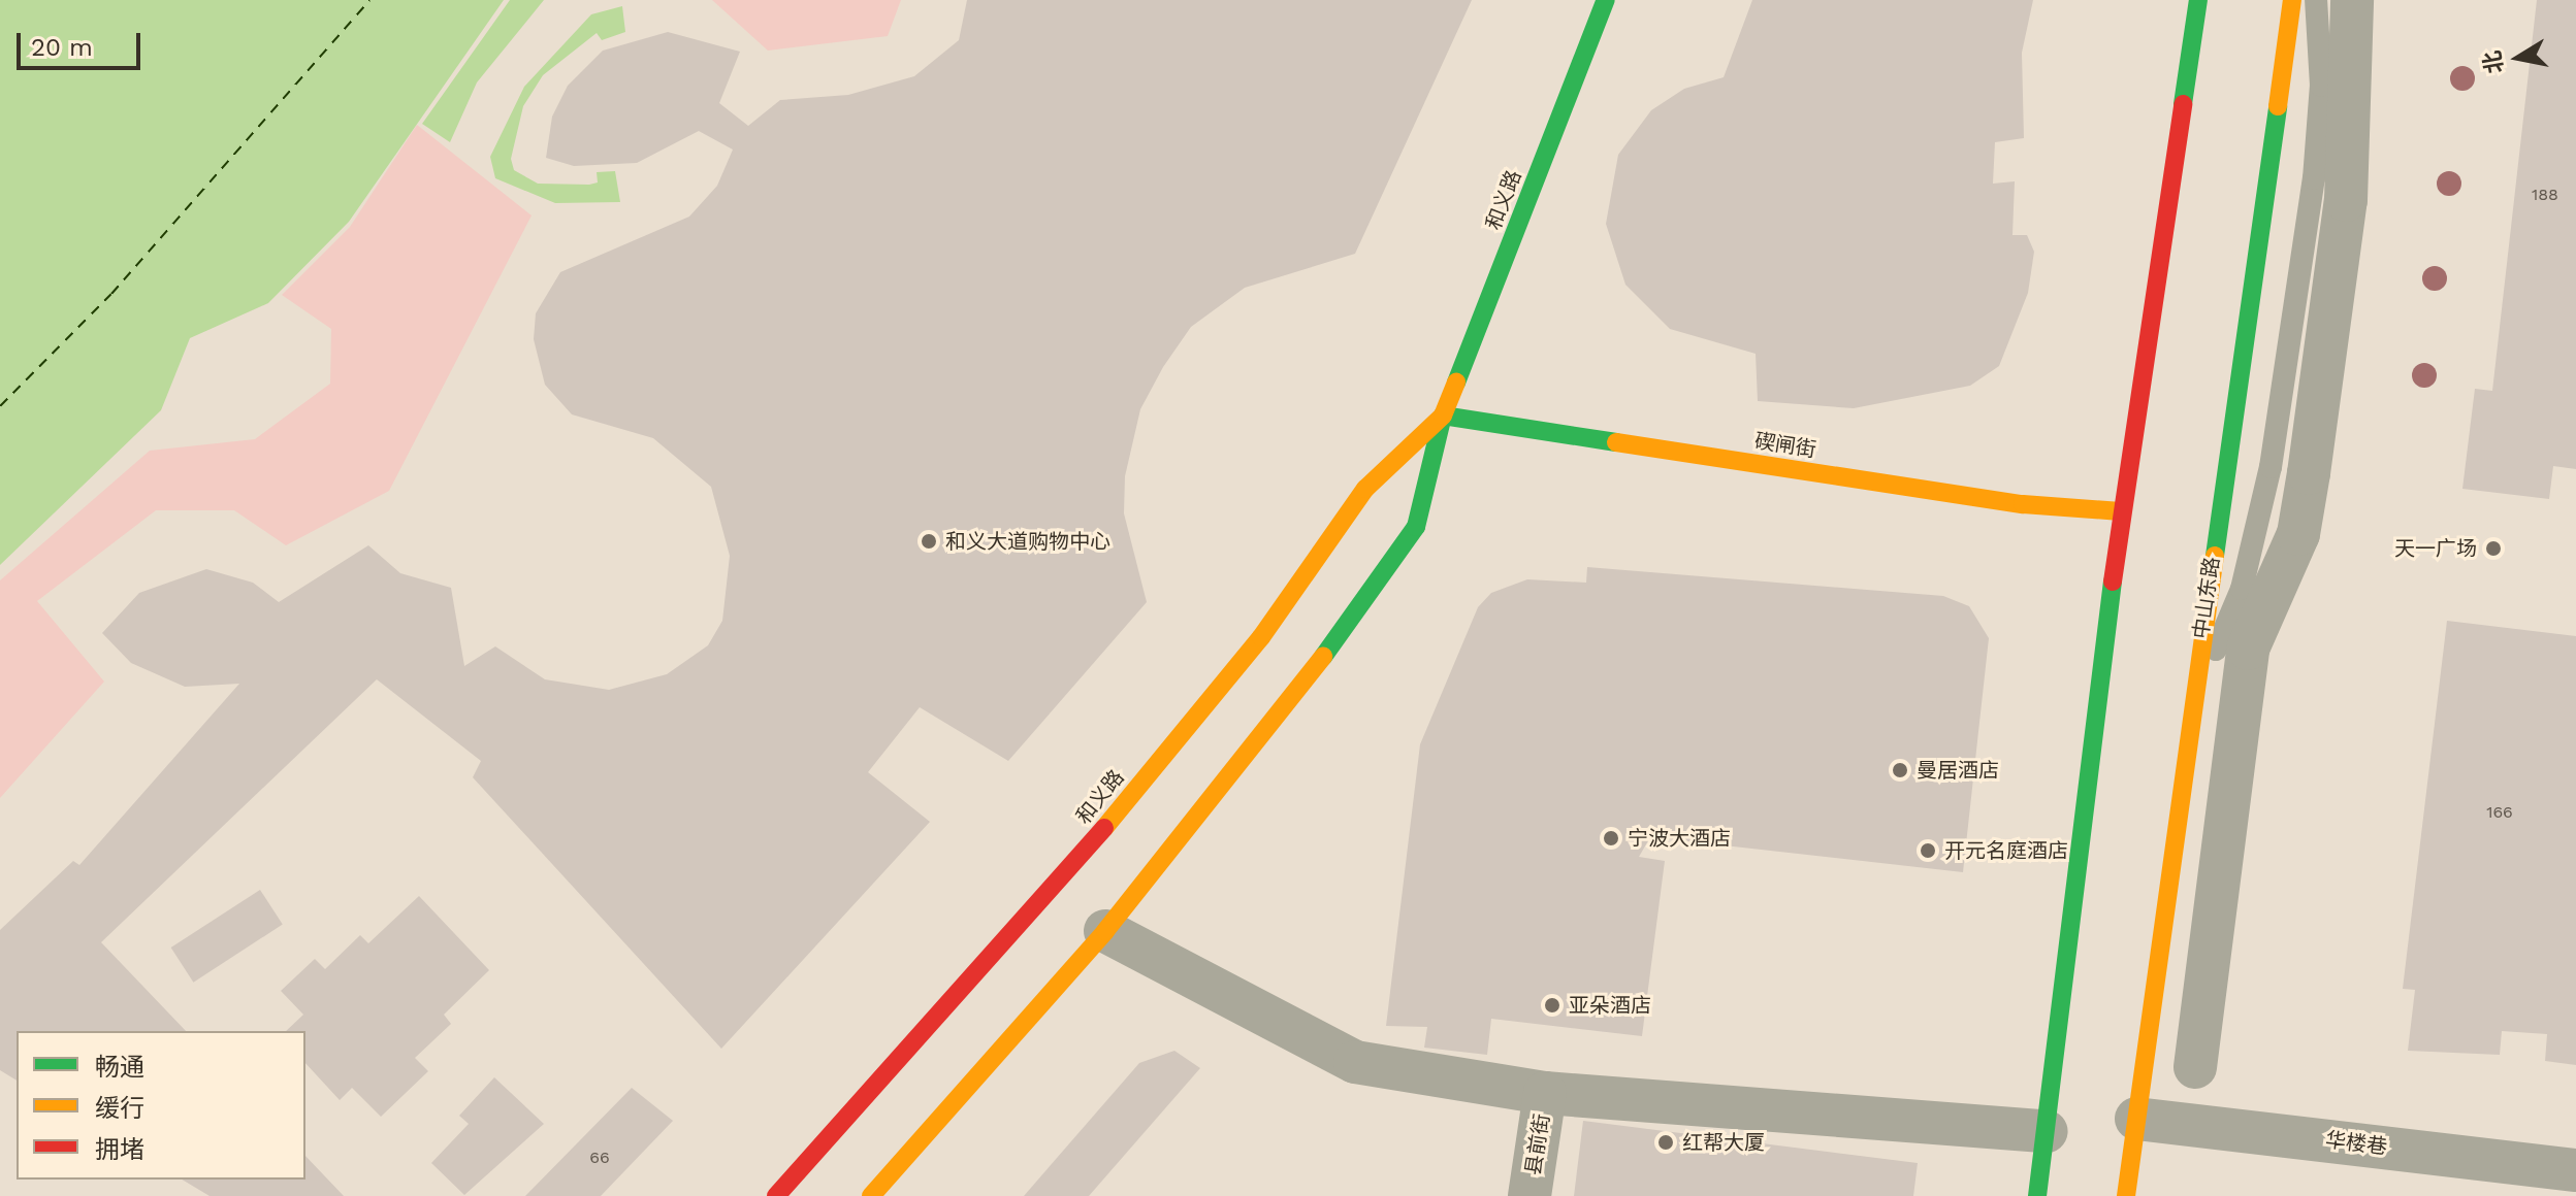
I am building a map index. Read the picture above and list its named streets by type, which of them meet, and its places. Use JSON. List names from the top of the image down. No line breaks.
{"streets":{"main road":["和义路","碶闸街","中山东路"],"street":["华楼巷","县前街"]},"crossings":[["和义路","碶闸街"],["中山东路","华楼巷"]],"places":["和义大道购物中心","天一广场","曼居酒店","宁波大酒店","开元名庭酒店","亚朵酒店","红帮大厦"],"house_numbers":["188","166","66"],"legend":["畅通","缓行","拥堵"],"scale_bar":"20 m","north":"left"}
